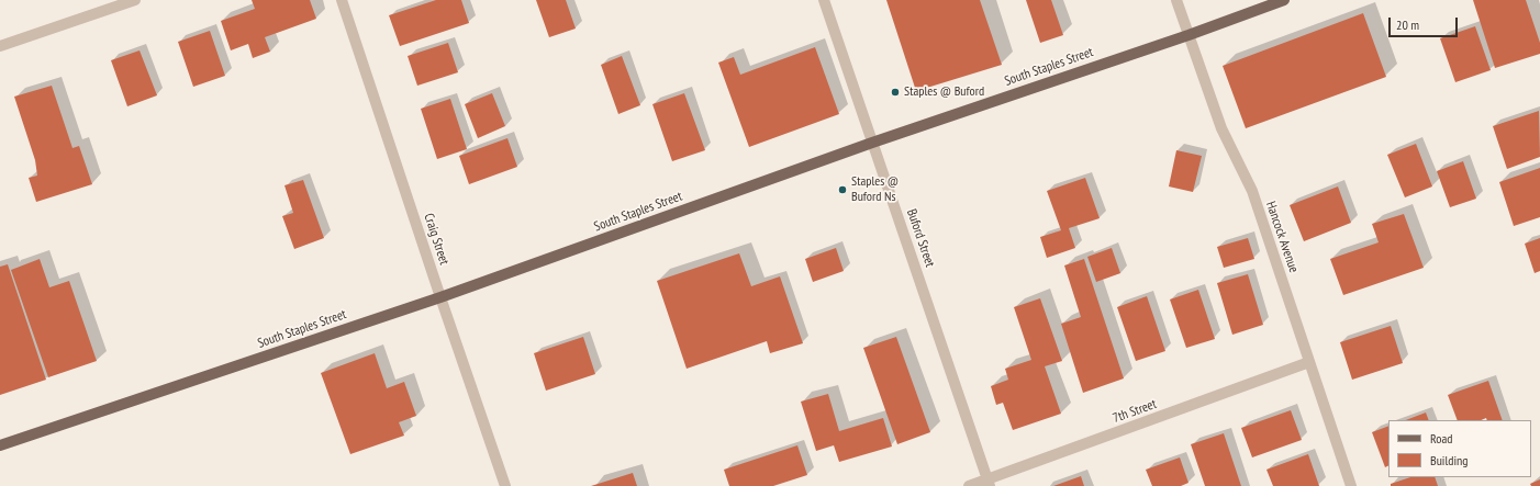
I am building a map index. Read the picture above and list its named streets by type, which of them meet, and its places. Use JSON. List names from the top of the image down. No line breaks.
{"streets":{"main road":["South Staples Street"],"street":["Hancock Avenue","Buford Street","Craig Street","7th Street"]},"crossings":[["South Staples Street","Hancock Avenue"],["South Staples Street","Buford Street"],["South Staples Street","Craig Street"],["Hancock Avenue","7th Street"],["Buford Street","7th Street"]],"places":["Staples @ Buford","Staples @ Buford Ns"],"legend":["Road","Building"],"scale_bar":"20 m"}
